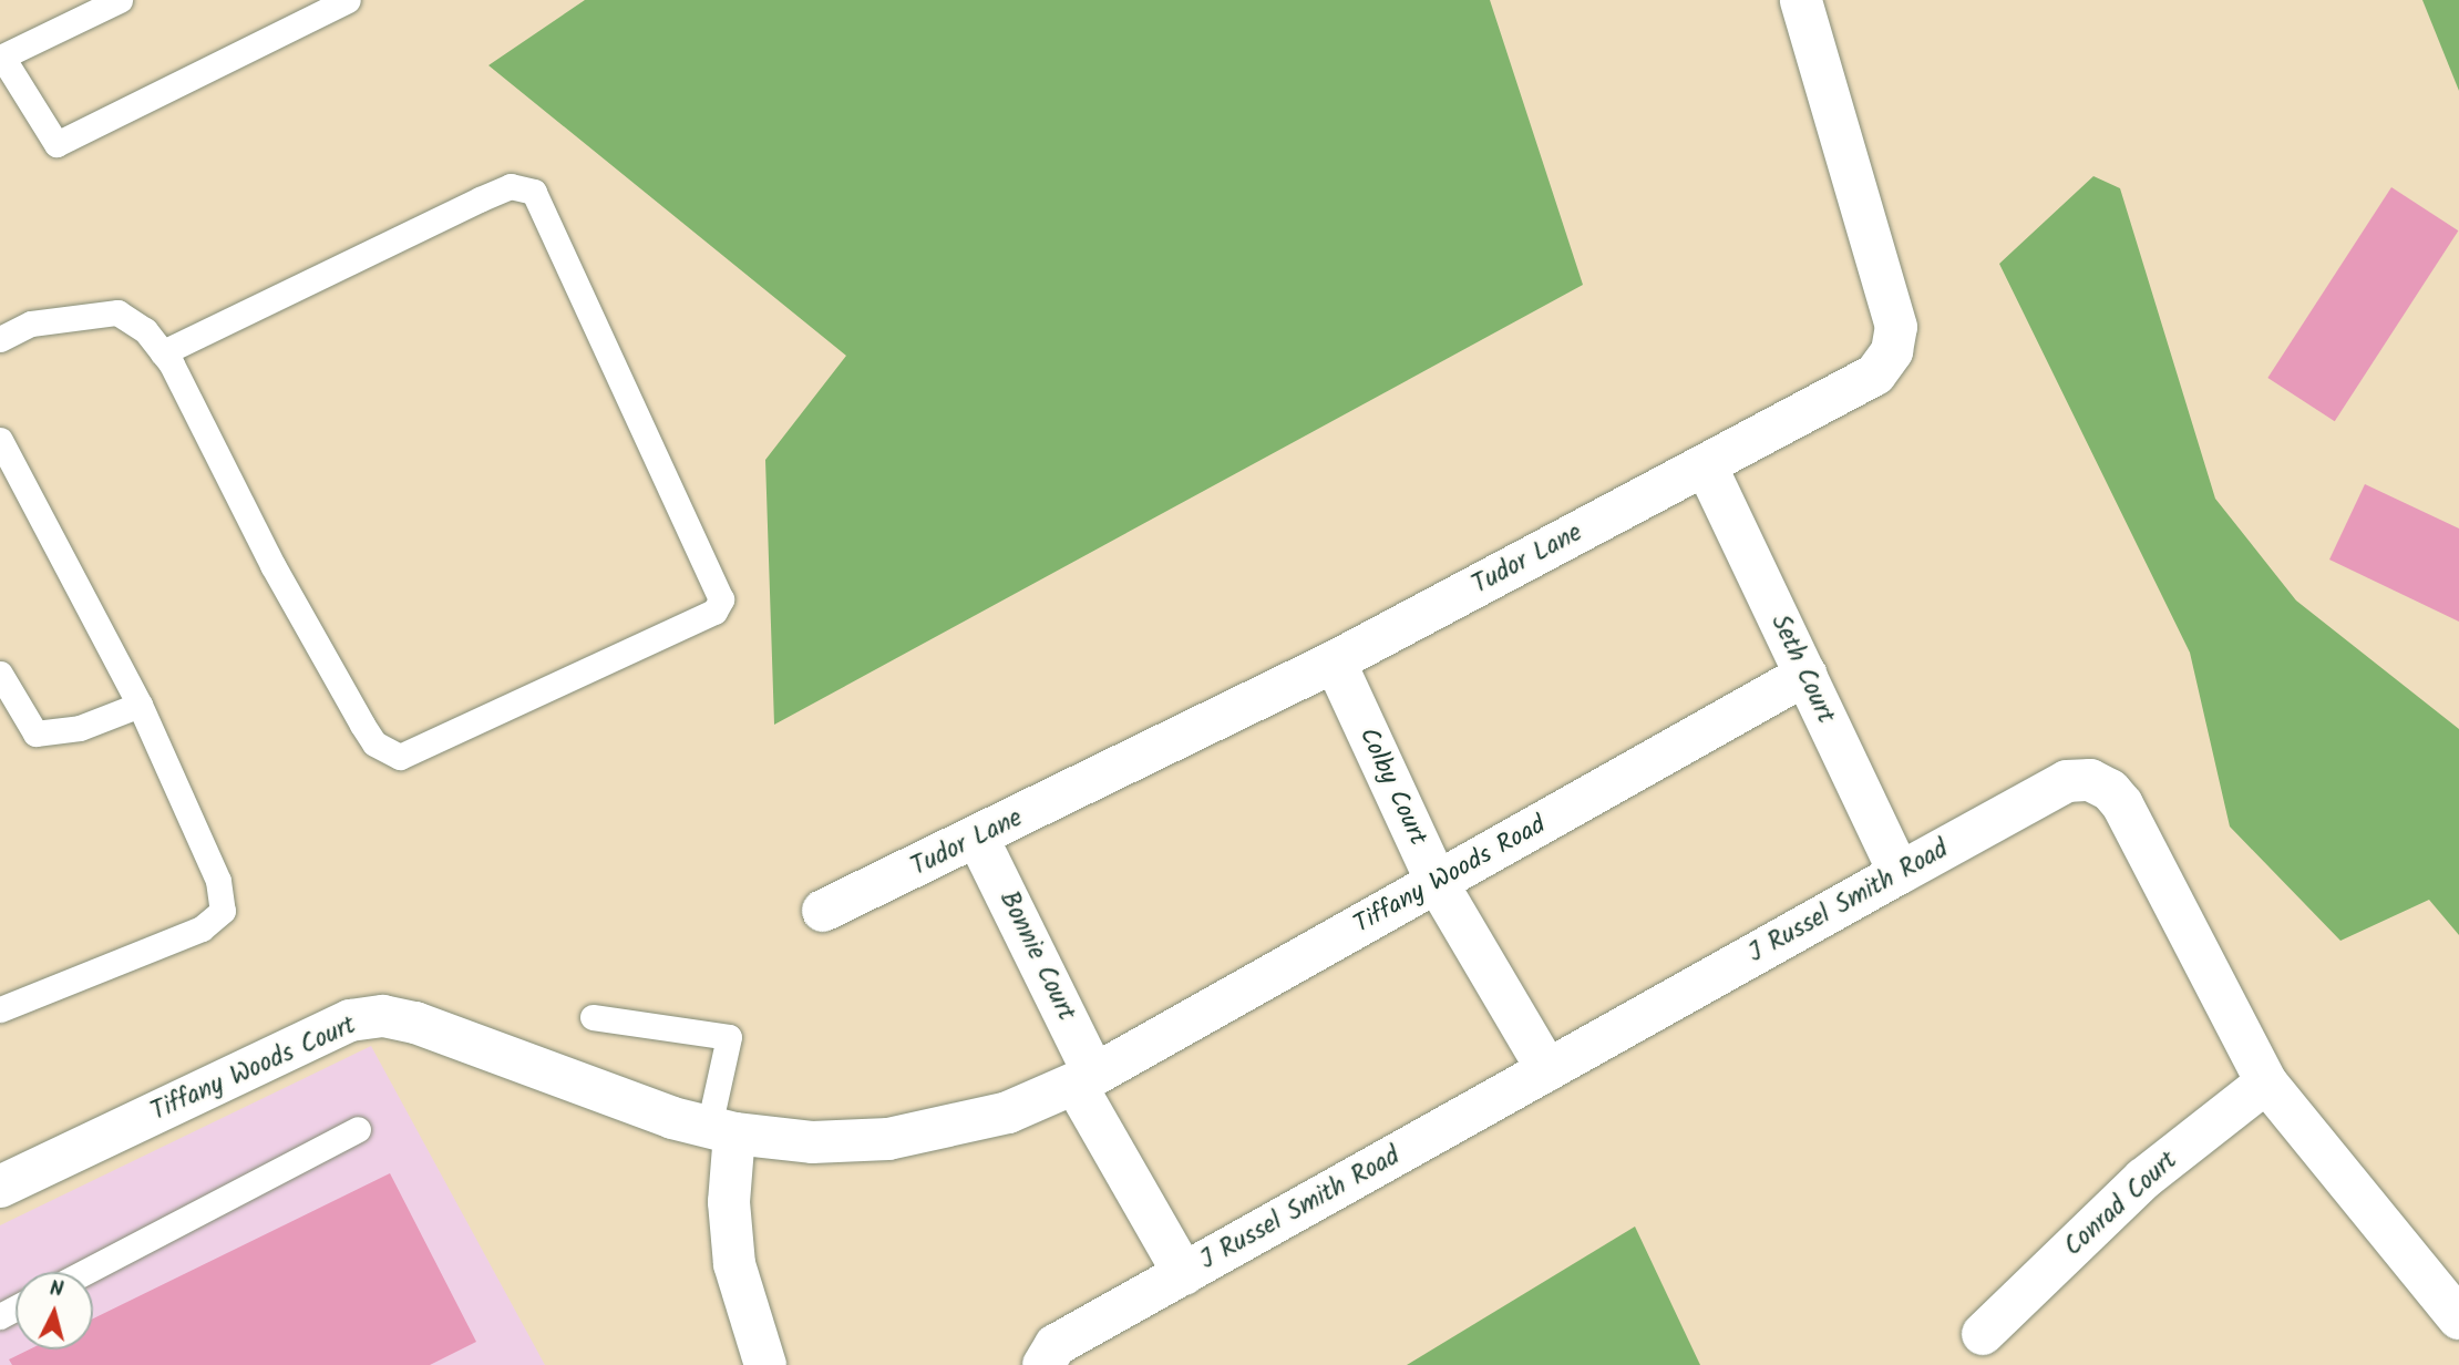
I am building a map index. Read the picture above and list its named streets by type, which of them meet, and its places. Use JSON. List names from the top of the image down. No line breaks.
{"streets":{"street":["Tudor Lane","Seth Court","Colby Court","Tiffany Woods Road","J Russel Smith Road","Bonnie Court","Tiffany Woods Court","Conrad Court"]},"crossings":[["Tudor Lane","Seth Court"],["Tudor Lane","Colby Court"],["Tudor Lane","Bonnie Court"],["Seth Court","Tiffany Woods Road"],["Seth Court","J Russel Smith Road"],["Colby Court","Tiffany Woods Road"],["Colby Court","J Russel Smith Road"],["Tiffany Woods Road","Bonnie Court"],["Tiffany Woods Road","Tiffany Woods Court"],["J Russel Smith Road","Bonnie Court"],["J Russel Smith Road","Conrad Court"]],"north":"top"}
